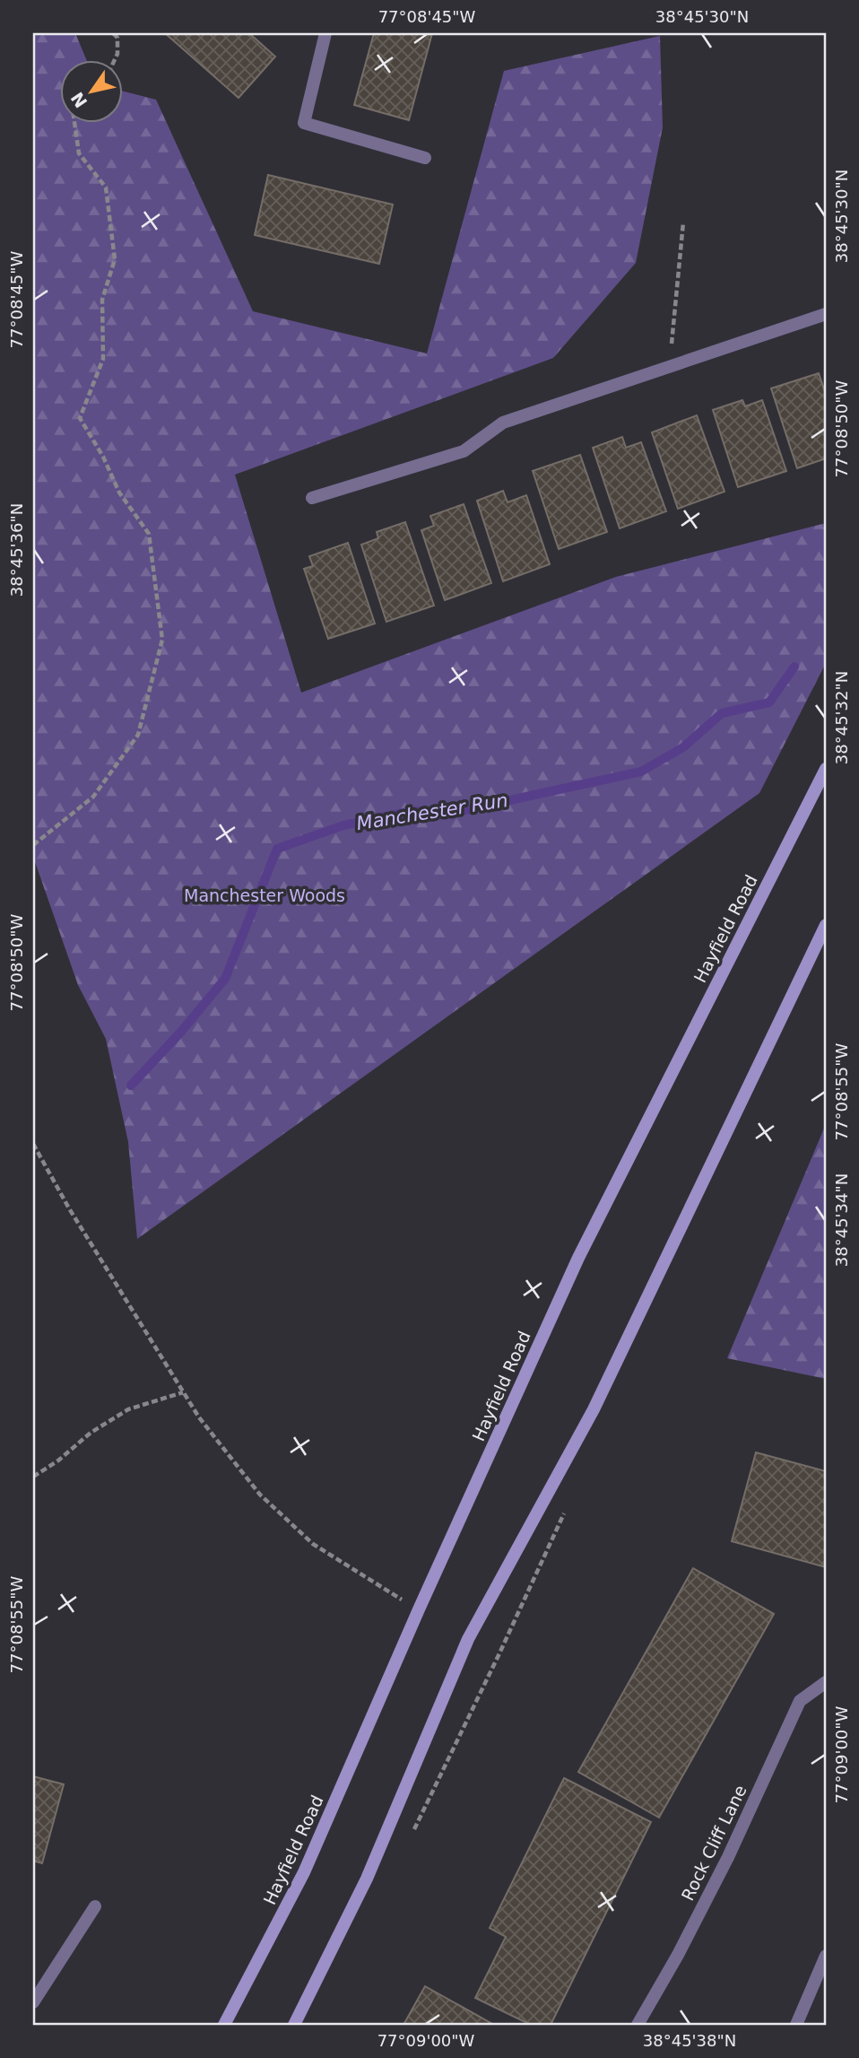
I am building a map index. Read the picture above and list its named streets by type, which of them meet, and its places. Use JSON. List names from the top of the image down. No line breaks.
{"streets":{"main road":["Hayfield Road"],"street":["Rock Cliff Lane"]},"water":["Manchester Run"],"parks":["Manchester Woods"],"north":"bottom left","coordinates":["77°08'45\"W","38°45'30\"N","77°08'50\"W","38°45'36\"N","38°45'32\"N","77°08'55\"W","38°45'34\"N","77°09'00\"W","38°45'38\"N"]}
